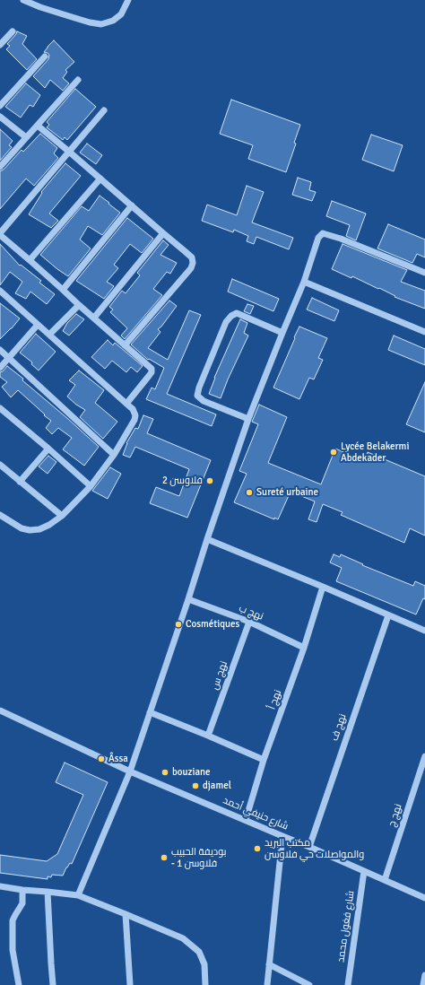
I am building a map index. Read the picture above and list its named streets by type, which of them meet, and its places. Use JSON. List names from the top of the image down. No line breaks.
{"streets":{"street":["نهج ب","نهج س","نهج أ","نهج ف","شارع حنيفي أحمد","نهج ج","شارع فغول محمد"]},"crossings":[["نهج ب","نهج س"],["نهج ب","نهج أ"],["نهج أ","شارع حنيفي أحمد"],["نهج ف","شارع حنيفي أحمد"],["شارع حنيفي أحمد","نهج ج"],["شارع حنيفي أحمد","شارع فغول محمد"]],"places":["Lycée Belakermi Abdekader","فلاوسن 2","Sureté urbaine","Cosmétiques","Âssa","bouziane","djamel","مكتب البريد والمواصلات حي فلاوسن","بوديفة الحبيب - فلاوسن 1"]}
